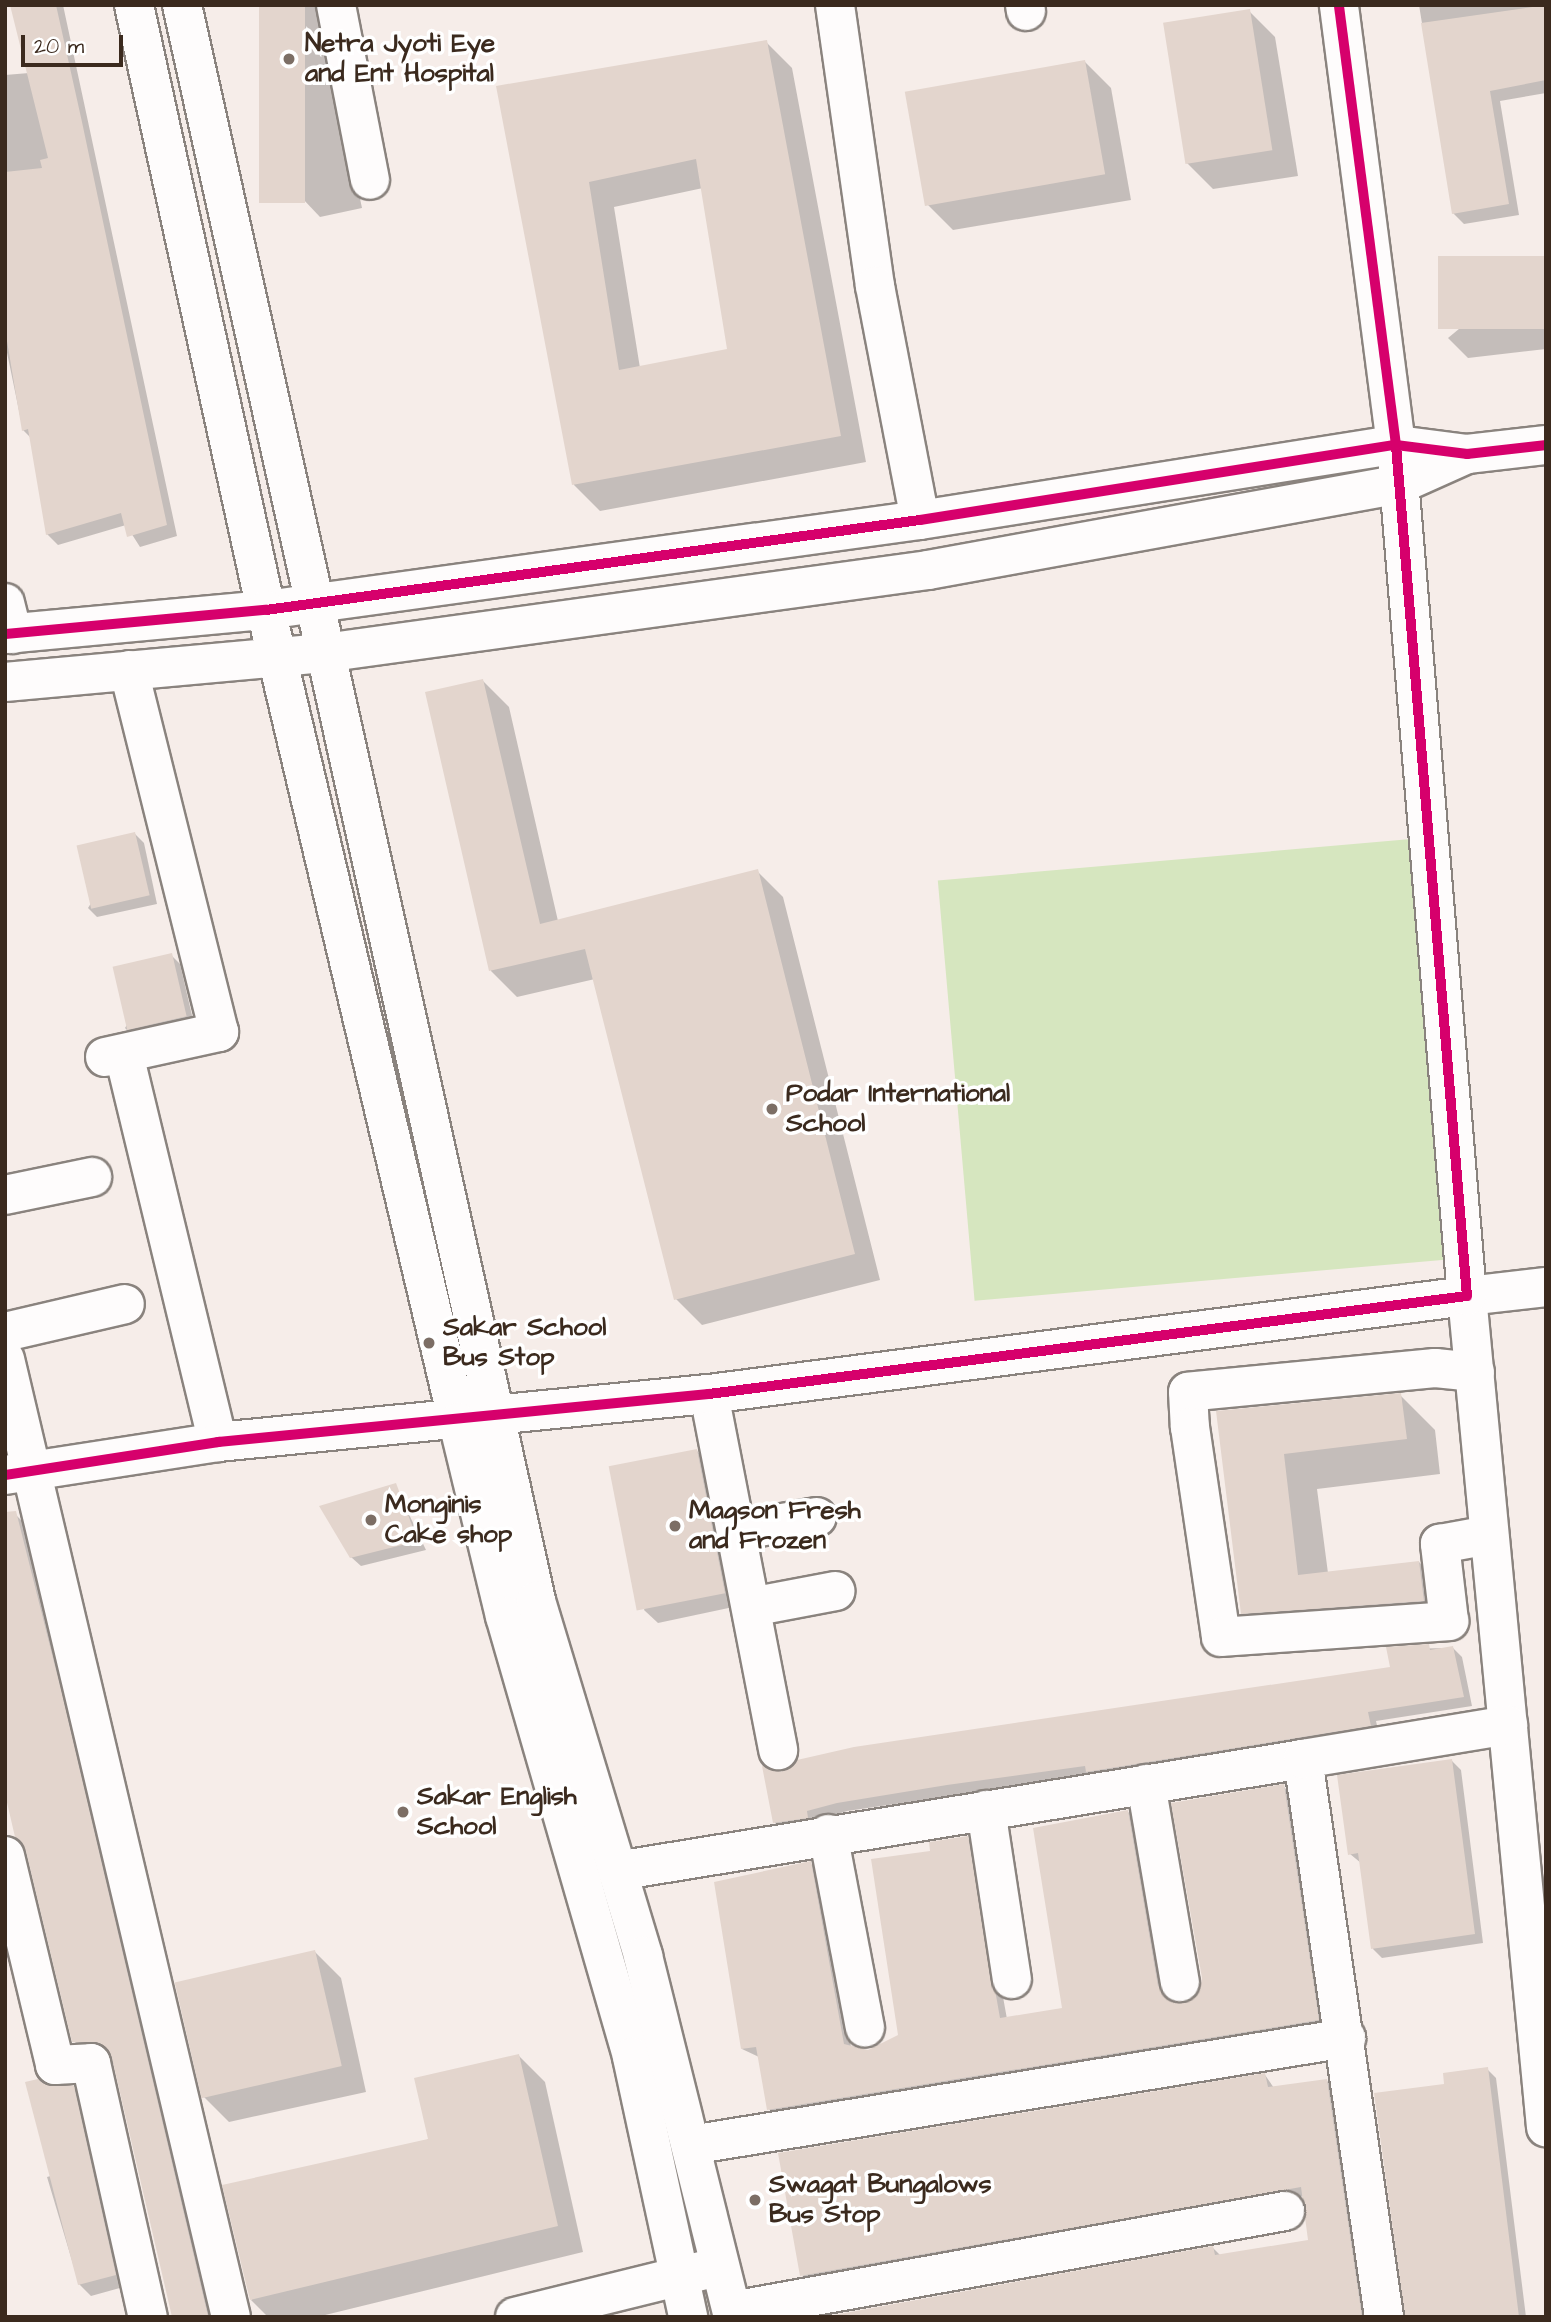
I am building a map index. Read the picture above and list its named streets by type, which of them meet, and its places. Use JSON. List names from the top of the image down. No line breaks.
{"places":["Netra Jyoti Eye and Ent Hospital","Podar International School","Sakar School Bus Stop","Monginis Cake shop","Magson Fresh and Frozen","Sakar English School","Swagat Bungalows Bus Stop"],"scale_bar":"20 m"}
